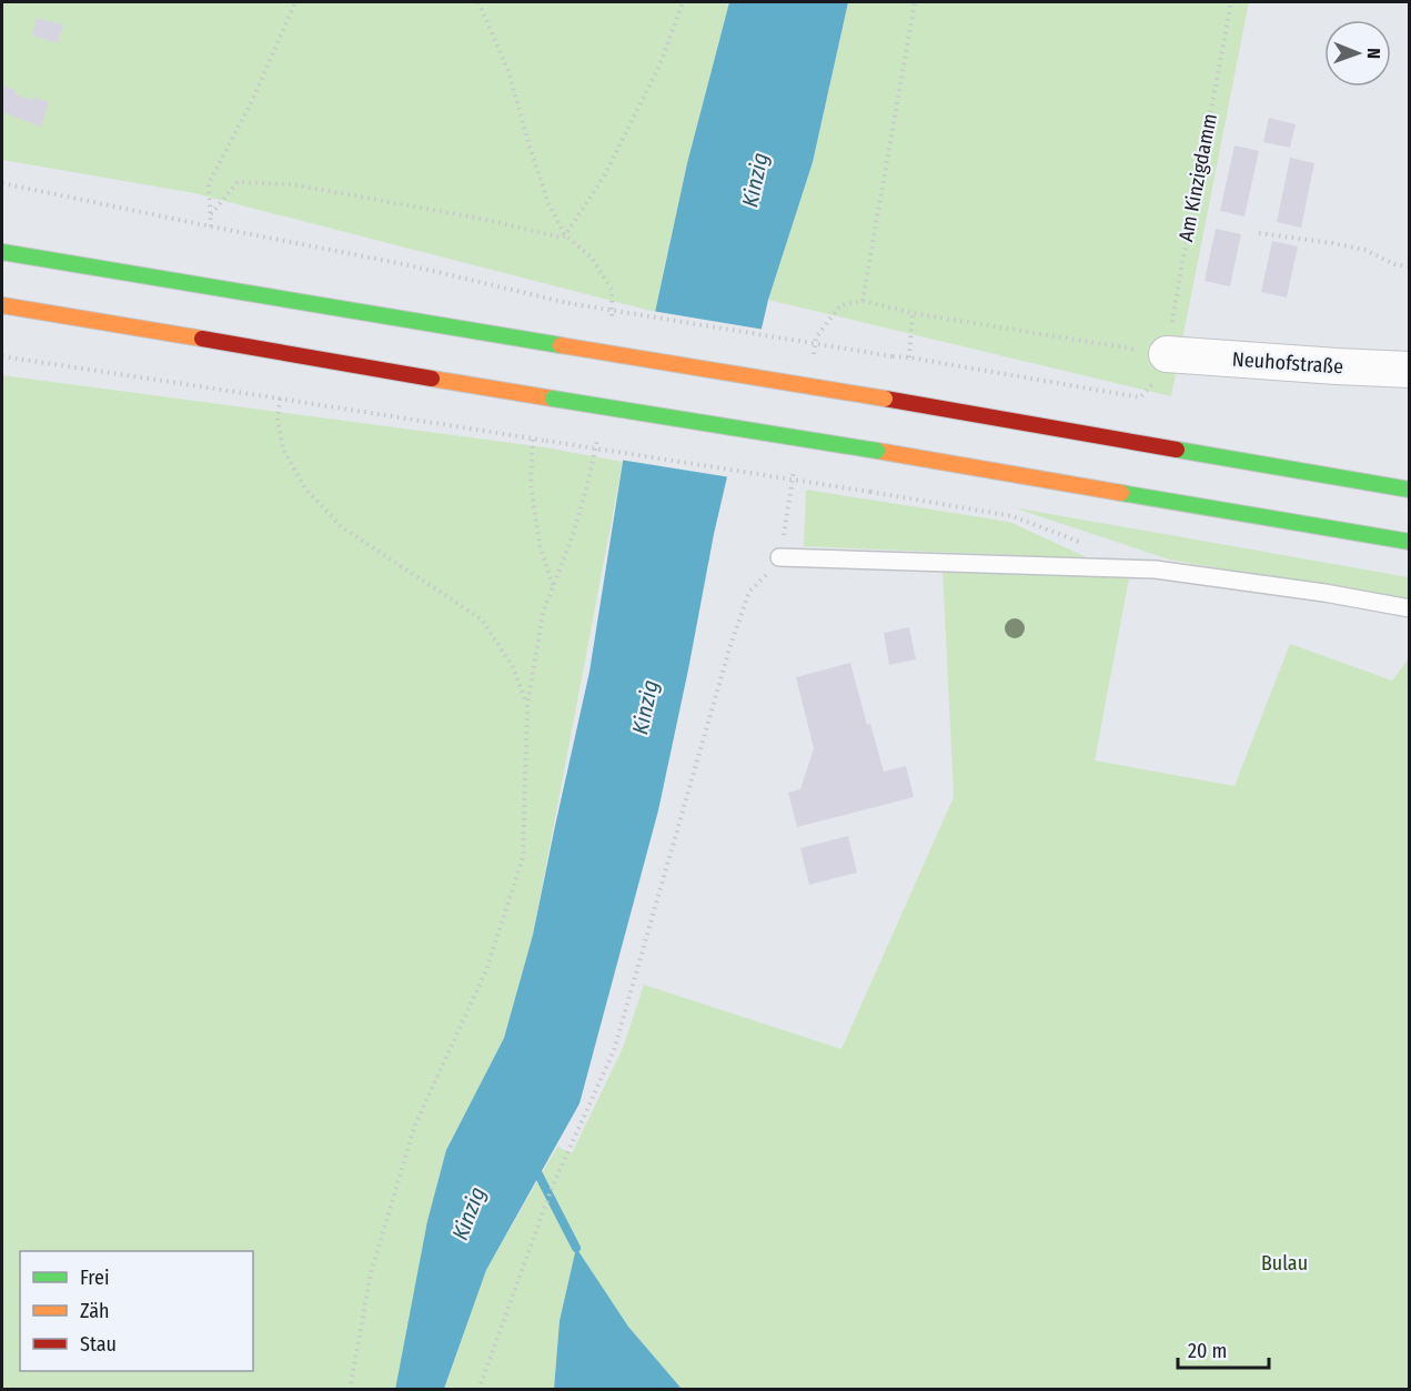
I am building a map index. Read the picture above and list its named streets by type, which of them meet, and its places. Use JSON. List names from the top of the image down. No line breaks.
{"streets":{"street":["Neuhofstraße"],"path":["Am Kinzigdamm"]},"crossings":[["Am Kinzigdamm","Neuhofstraße"]],"water":["Kinzig"],"parks":["Bulau"],"legend":["Frei","Zäh","Stau"],"scale_bar":"20 m","north":"right"}
